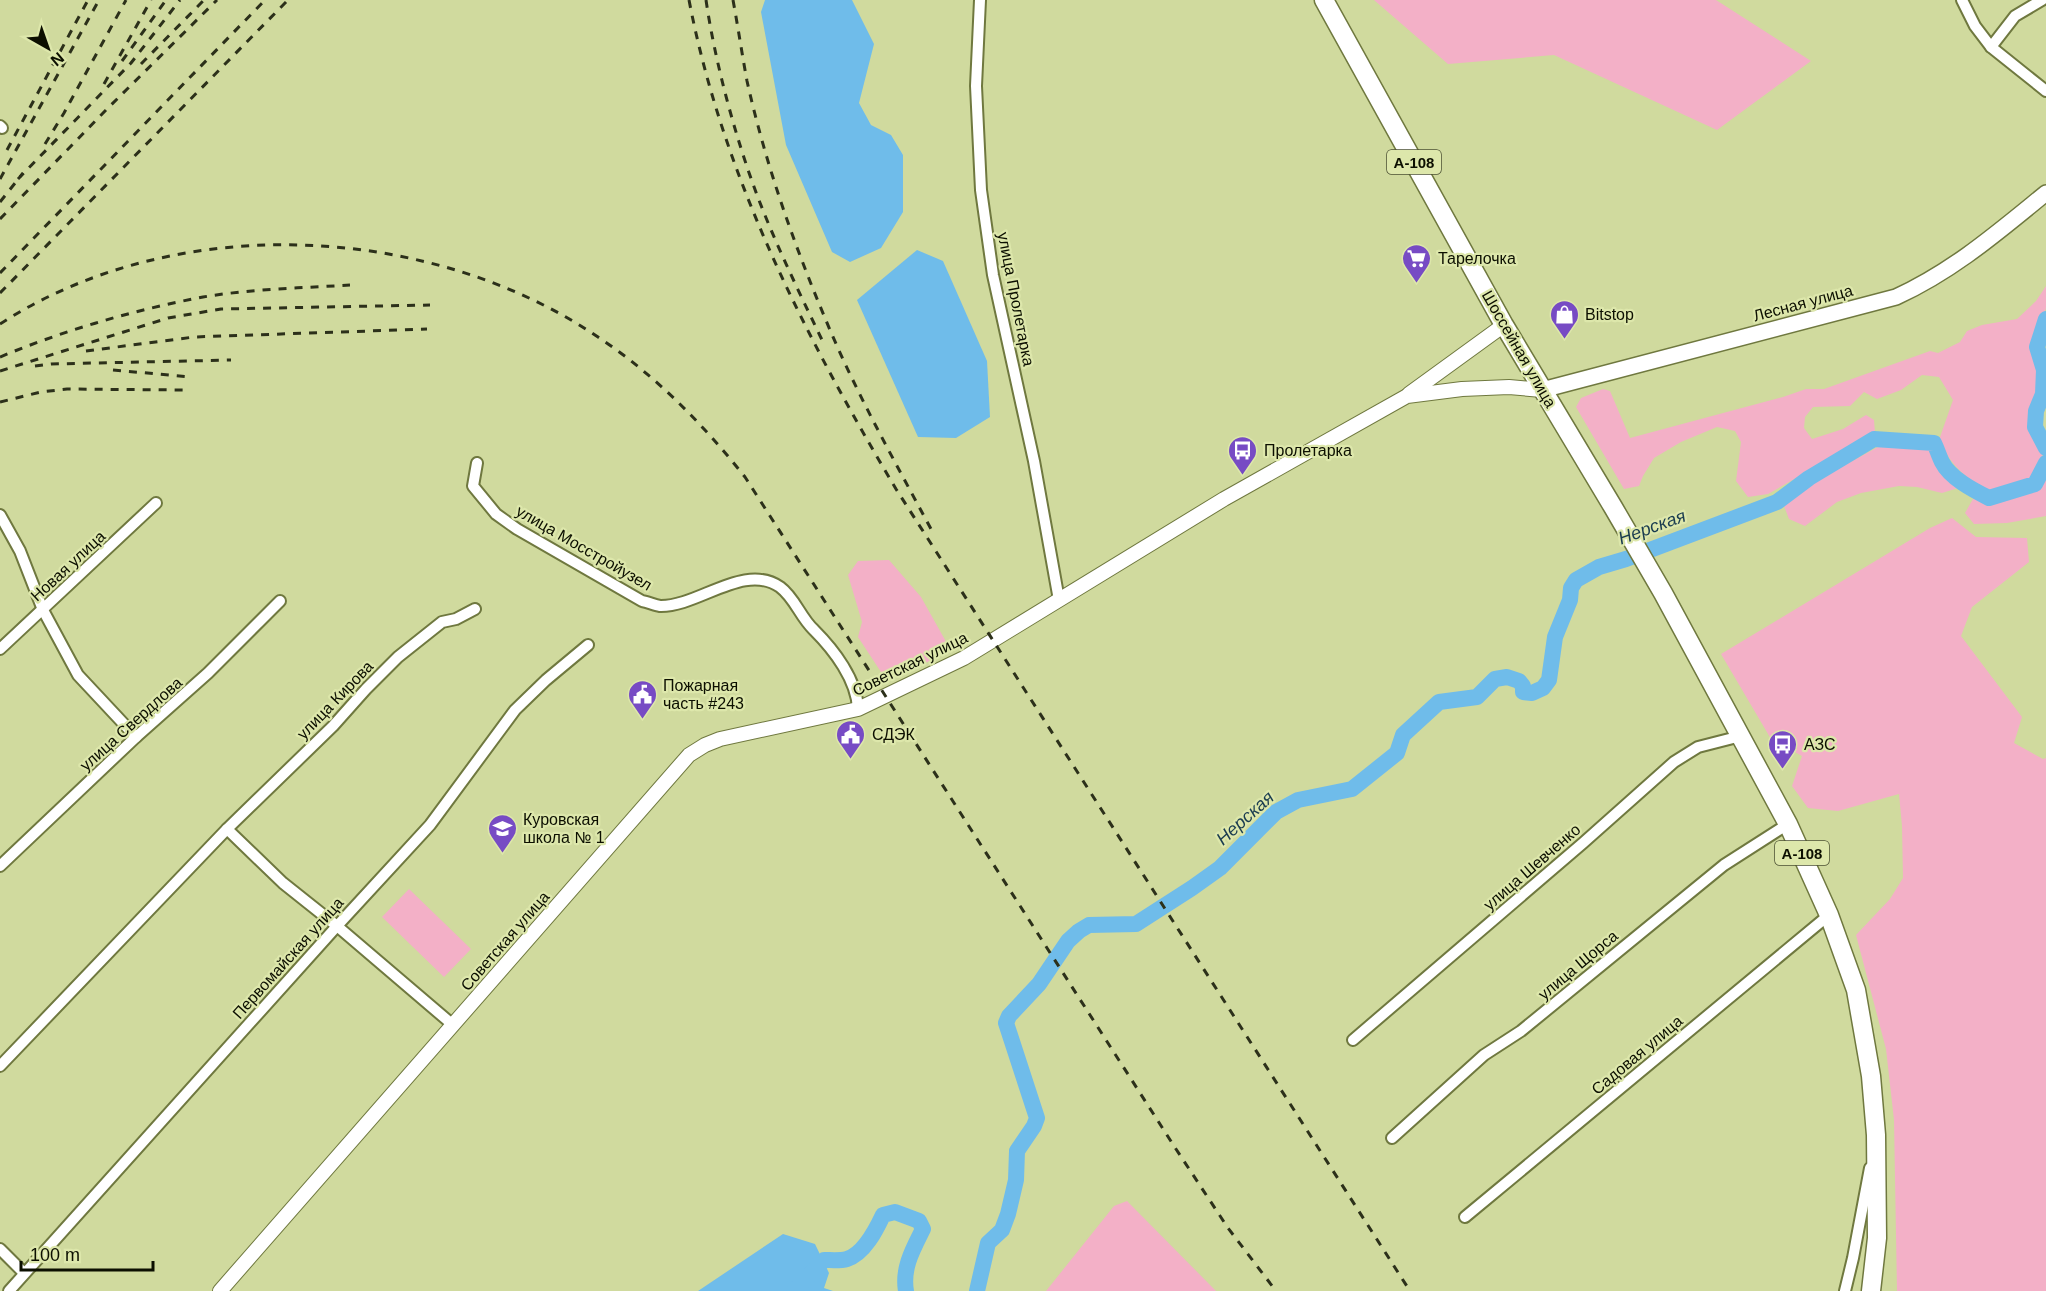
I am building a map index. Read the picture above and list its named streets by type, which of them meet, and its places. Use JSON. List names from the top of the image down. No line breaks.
{"streets":{"highway":["А-108","Шоссейная улица"],"main road":["Лесная улица"],"street":["улица Пролетарка","улица Мосстройузел","Новая улица","Советская улица","улица Кирова","улица Свердлова","улица Шевченко","Первомайская улица","улица Щорса","Садовая улица"]},"crossings":[["А-108","Шоссейная улица"],["А-108","улица Шевченко"],["А-108","улица Щорса"],["А-108","Садовая улица"],["улица Пролетарка","Советская улица"],["Лесная улица","Шоссейная улица"],["Лесная улица","Советская улица"],["Шоссейная улица","Советская улица"],["Шоссейная улица","улица Шевченко"],["улица Мосстройузел","Советская улица"]],"water":["Нерская"],"places":{"supermarket":["Тарелочка"],"shop":["Bitstop"],"bus stop":["Пролетарка","АЗС"],"public building":["Пожарная часть #243","СДЭК"],"school or university":["Куровская школа № 1"]},"scale_bar":"100 m","north":"bottom right"}
